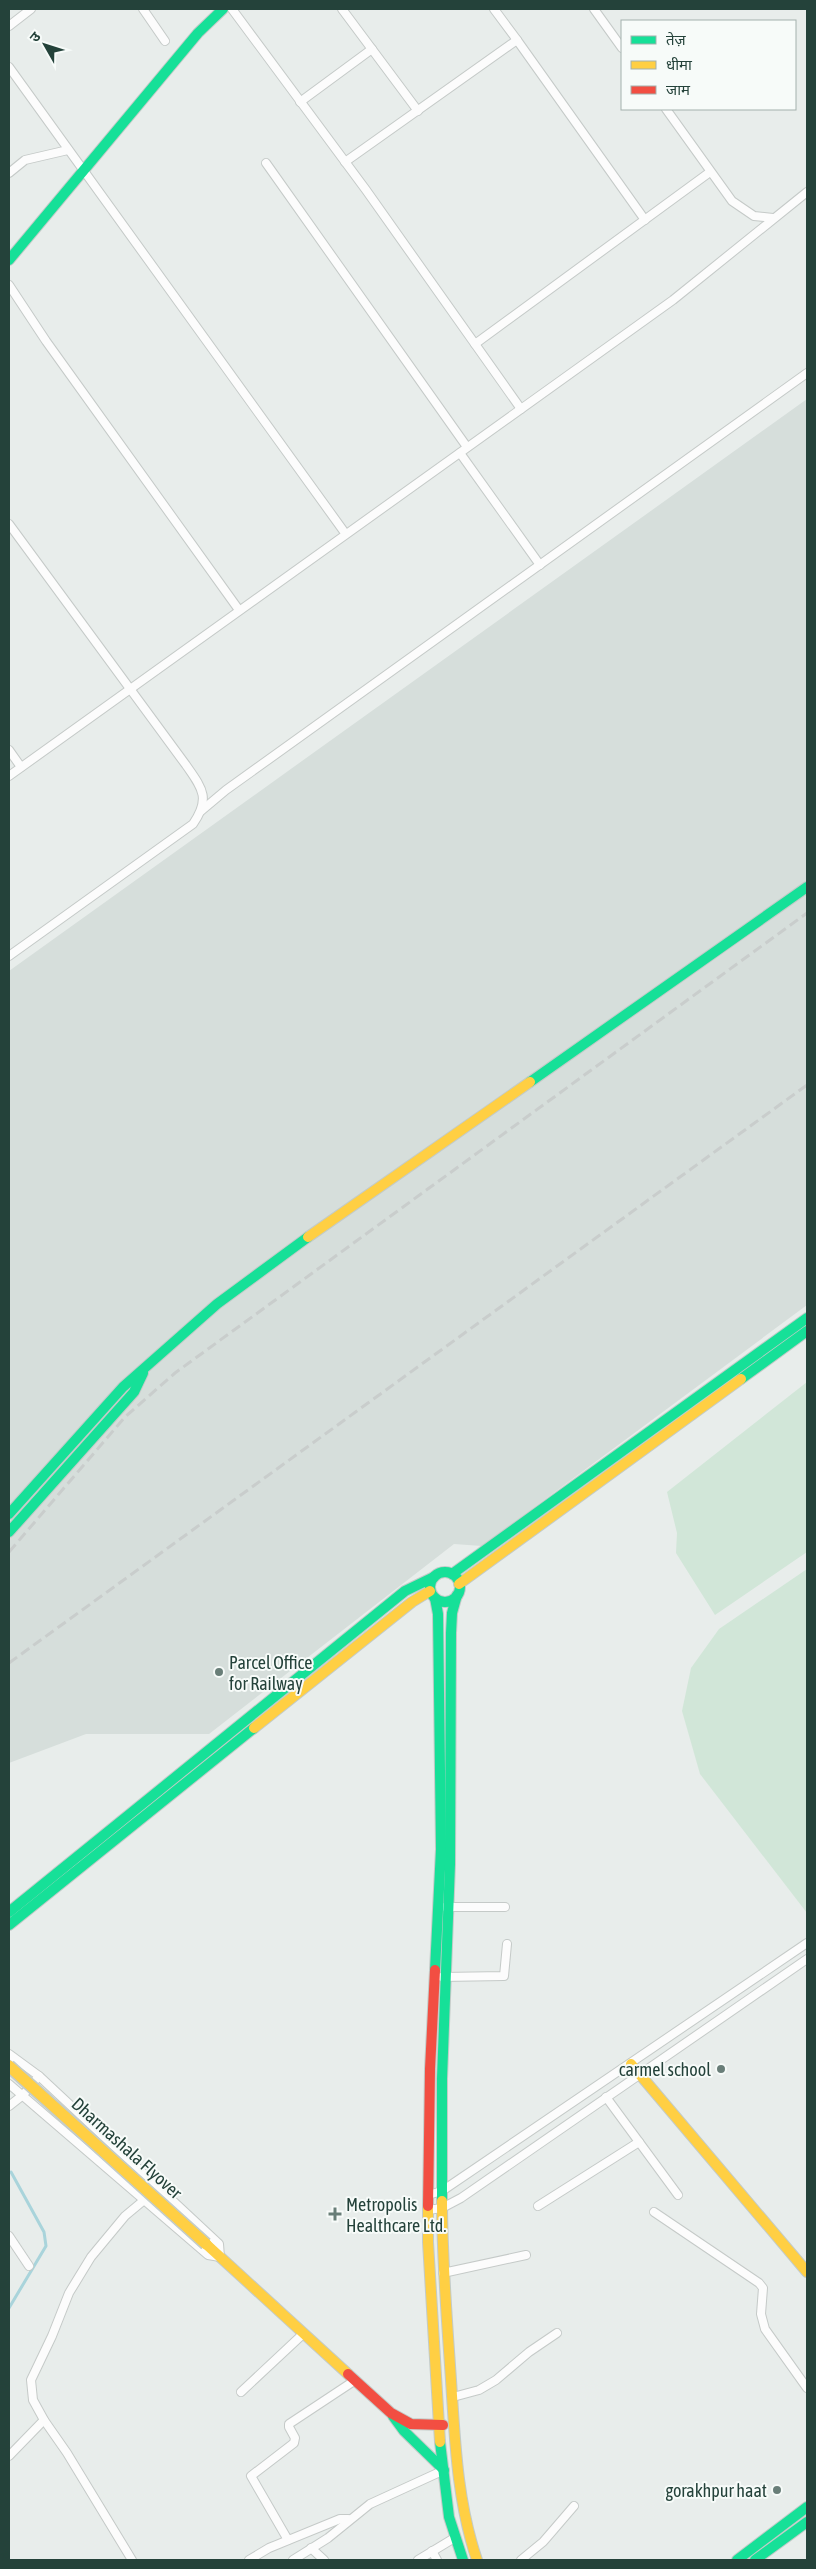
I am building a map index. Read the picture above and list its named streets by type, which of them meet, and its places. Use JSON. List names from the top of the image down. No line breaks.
{"streets":{"main road":["Dharmashala Flyover"]},"places":{"other":["Parcel Office for Railway","carmel school","gorakhpur haat"],"health":["Metropolis Healthcare Ltd."]},"legend":["तेज़","धीमा","जाम"],"north":"top left"}
